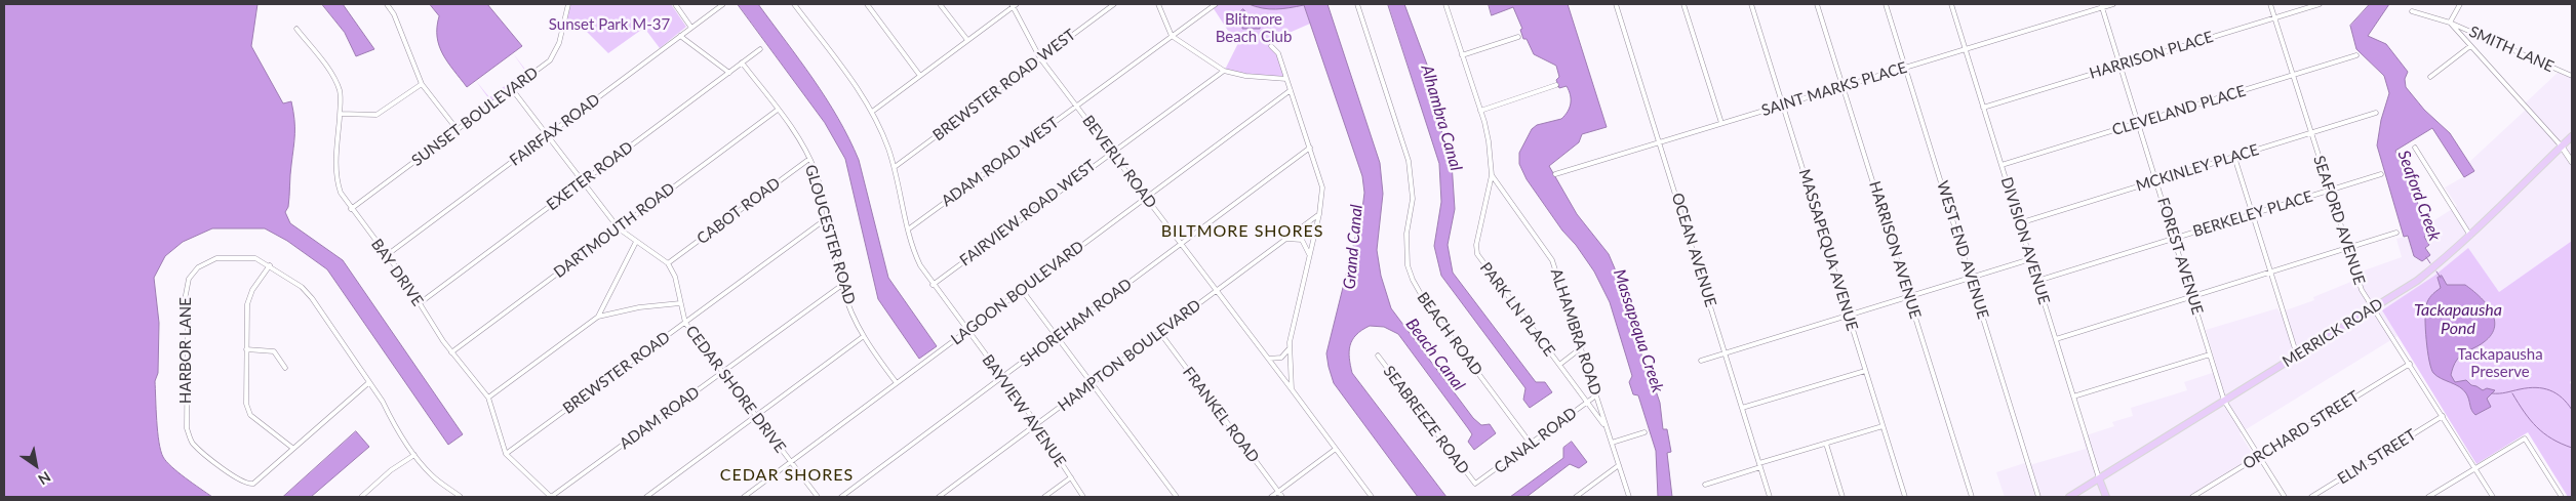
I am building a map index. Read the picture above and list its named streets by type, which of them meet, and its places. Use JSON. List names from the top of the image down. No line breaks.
{"streets":{"main road":["MERRICK ROAD"],"street":["SMITH LANE","HARRISON PLACE","BREWSTER ROAD WEST","SAINT MARKS PLACE","CLEVELAND PLACE","SUNSET BOULEVARD","FAIRFAX ROAD","ADAM ROAD WEST","BEVERLY ROAD","MCKINLEY PLACE","EXETER ROAD","CABOT ROAD","FAIRVIEW ROAD WEST","BERKELEY PLACE","SEAFORD AVENUE","DARTMOUTH ROAD","GLOUCESTER ROAD","DIVISION AVENUE","OCEAN AVENUE","MASSAPEQUA AVENUE","HARRISON AVENUE","WEST END AVENUE","FOREST AVENUE","BAY DRIVE","LAGOON BOULEVARD","PARK LN PLACE","SHOREHAM ROAD","ALHAMBRA ROAD","BEACH ROAD","HARBOR LANE","HAMPTON BOULEVARD","BREWSTER ROAD","CEDAR SHORE DRIVE","BAYVIEW AVENUE","FRANKEL ROAD","ADAM ROAD","SEABREEZE ROAD","ORCHARD STREET","CANAL ROAD","ELM STREET"]},"crossings":[["HARRISON PLACE","SEAFORD AVENUE"],["HARRISON PLACE","DIVISION AVENUE"],["HARRISON PLACE","FOREST AVENUE"],["BREWSTER ROAD WEST","BEVERLY ROAD"],["BREWSTER ROAD WEST","BAYVIEW AVENUE"],["SAINT MARKS PLACE","DIVISION AVENUE"],["SAINT MARKS PLACE","OCEAN AVENUE"],["SAINT MARKS PLACE","MASSAPEQUA AVENUE"],["SAINT MARKS PLACE","HARRISON AVENUE"],["SAINT MARKS PLACE","WEST END AVENUE"],["SAINT MARKS PLACE","FOREST AVENUE"],["CLEVELAND PLACE","SEAFORD AVENUE"],["CLEVELAND PLACE","DIVISION AVENUE"],["CLEVELAND PLACE","FOREST AVENUE"],["SUNSET BOULEVARD","BAY DRIVE"],["FAIRFAX ROAD","BAY DRIVE"],["ADAM ROAD WEST","BEVERLY ROAD"],["ADAM ROAD WEST","BAYVIEW AVENUE"],["BEVERLY ROAD","FAIRVIEW ROAD WEST"],["BEVERLY ROAD","LAGOON BOULEVARD"],["BEVERLY ROAD","SHOREHAM ROAD"],["BEVERLY ROAD","HAMPTON BOULEVARD"],["MCKINLEY PLACE","SEAFORD AVENUE"],["MCKINLEY PLACE","DIVISION AVENUE"],["MCKINLEY PLACE","FOREST AVENUE"],["EXETER ROAD","GLOUCESTER ROAD"],["EXETER ROAD","BAY DRIVE"],["CABOT ROAD","GLOUCESTER ROAD"],["CABOT ROAD","CEDAR SHORE DRIVE"],["FAIRVIEW ROAD WEST","BAYVIEW AVENUE"],["BERKELEY PLACE","SEAFORD AVENUE"],["BERKELEY PLACE","DIVISION AVENUE"],["BERKELEY PLACE","FOREST AVENUE"],["SEAFORD AVENUE","MERRICK ROAD"],["SEAFORD AVENUE","ORCHARD STREET"],["SEAFORD AVENUE","ELM STREET"],["DARTMOUTH ROAD","GLOUCESTER ROAD"],["DARTMOUTH ROAD","BAY DRIVE"],["GLOUCESTER ROAD","LAGOON BOULEVARD"],["GLOUCESTER ROAD","BREWSTER ROAD"],["GLOUCESTER ROAD","ADAM ROAD"],["DIVISION AVENUE","MERRICK ROAD"],["FOREST AVENUE","MERRICK ROAD"],["FOREST AVENUE","ORCHARD STREET"],["BAY DRIVE","BREWSTER ROAD"],["BAY DRIVE","ADAM ROAD"],["LAGOON BOULEVARD","CEDAR SHORE DRIVE"],["LAGOON BOULEVARD","BAYVIEW AVENUE"],["PARK LN PLACE","ALHAMBRA ROAD"],["PARK LN PLACE","CANAL ROAD"],["SHOREHAM ROAD","BAYVIEW AVENUE"],["ALHAMBRA ROAD","CANAL ROAD"],["BEACH ROAD","CANAL ROAD"],["HAMPTON BOULEVARD","BAYVIEW AVENUE"],["HAMPTON BOULEVARD","FRANKEL ROAD"],["BREWSTER ROAD","CEDAR SHORE DRIVE"],["CEDAR SHORE DRIVE","ADAM ROAD"],["SEABREEZE ROAD","CANAL ROAD"]],"districts":["BILTMORE SHORES","CEDAR SHORES"],"water":["Alhambra Canal","Seaford Creek","Grand Canal","Tackapausha Pond","Massapequa Creek","Beach Canal"],"parks":["Blitmore Beach Club","Sunset Park M-37","Tackapausha Preserve"],"north":"bottom right"}
